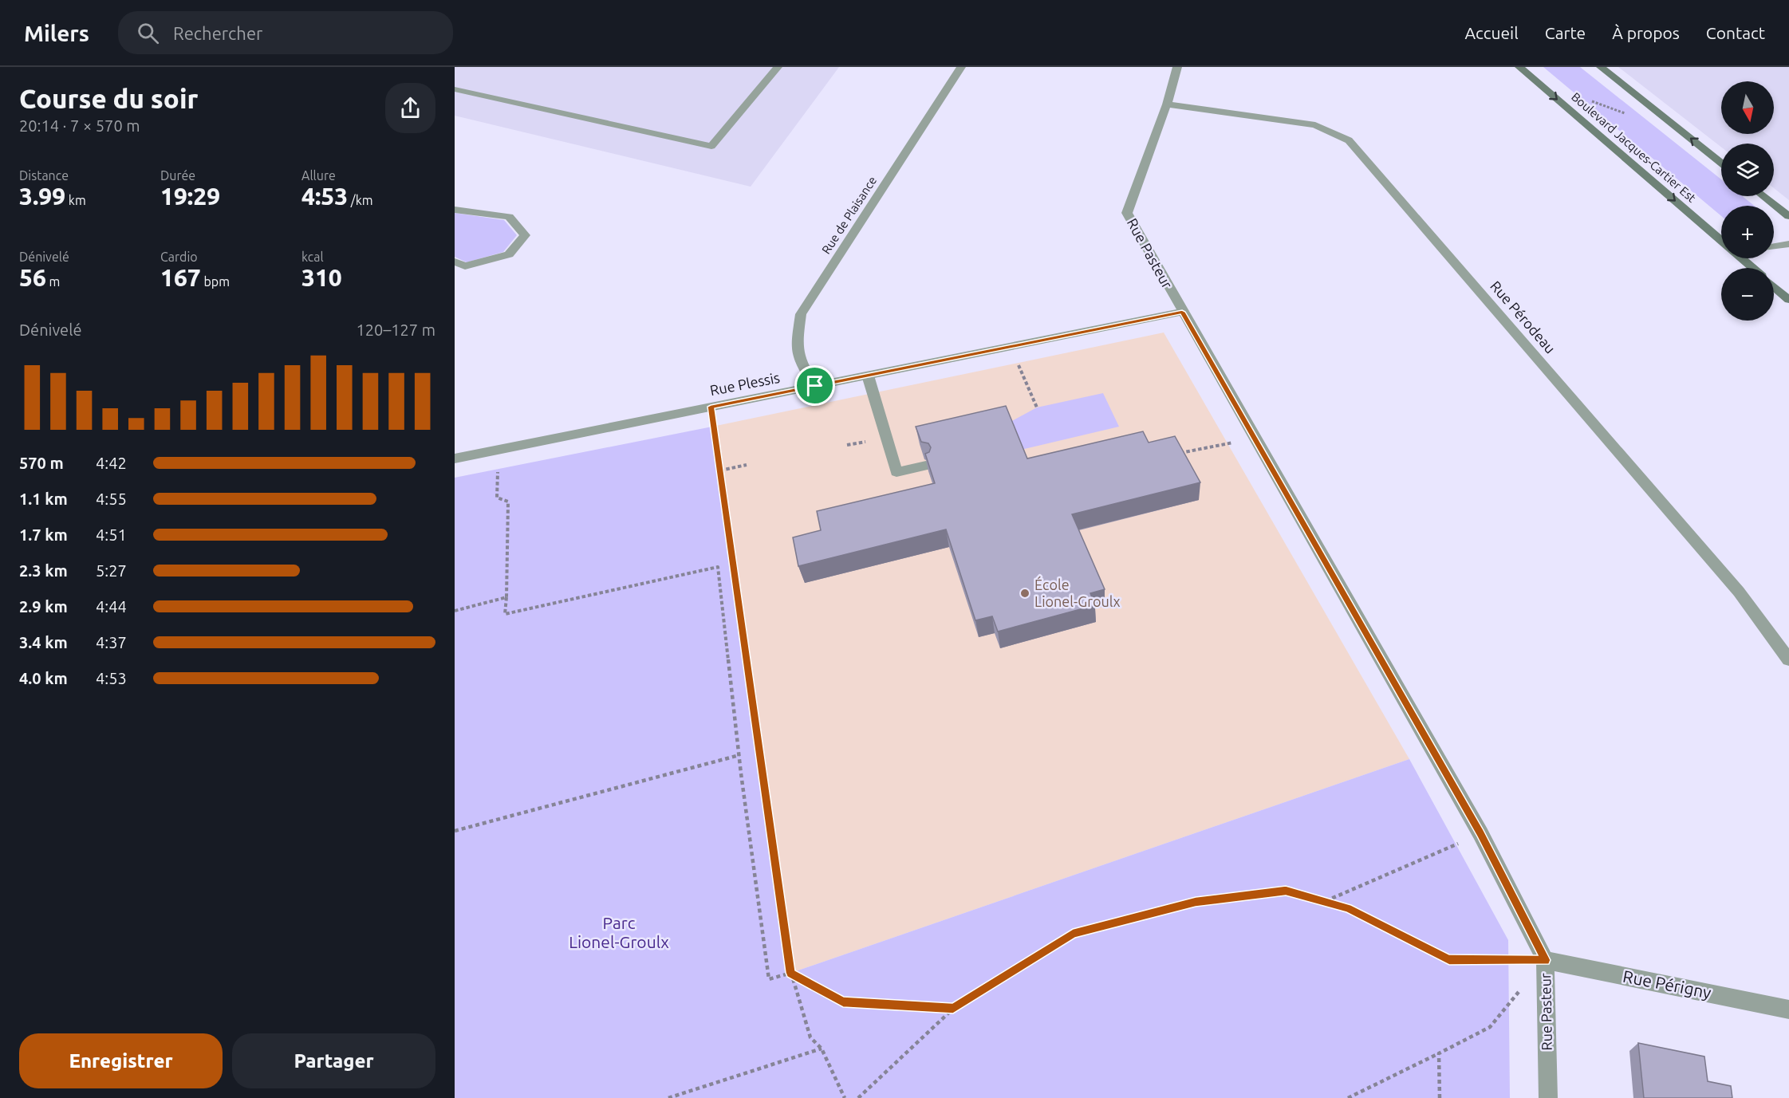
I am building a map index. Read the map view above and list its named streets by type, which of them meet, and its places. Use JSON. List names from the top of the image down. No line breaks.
{"streets":{"main road":["Boulevard Jacques-Cartier Est"],"street":["Rue de Plaisance","Rue Pasteur","Rue Pérodeau","Rue Plessis","Rue Périgny"]},"crossings":[["Rue de Plaisance","Rue Plessis"],["Rue Pasteur","Rue Pérodeau"],["Rue Pasteur","Rue Plessis"],["Rue Pasteur","Rue Périgny"]],"parks":["Parc Lionel-Groulx"],"places":["École Lionel-Groulx"],"north":"bottom","page":{"header":"Milers","search":"Rechercher","nav":["Accueil","Carte","À propos","Contact"],"heading":["Course du soir","20:14 · 7 × 570 m"],"map_buttons":["+","−"],"stats":[["Distance","3.99 km"],["Durée","19:29"],["Allure","4:53 /km"],["Dénivelé","56 m"],["Cardio","167 bpm"],["kcal","310"]],"chart":["Dénivelé","120–127 m"],"list":[{"name":"570 m","note":"4:42"},{"name":"1.1 km","note":"4:55"},{"name":"1.7 km","note":"4:51"},{"name":"2.3 km","note":"5:27"},{"name":"2.9 km","note":"4:44"},{"name":"3.4 km","note":"4:37"},{"name":"4.0 km","note":"4:53"}],"buttons":["Enregistrer","Partager"]}}
